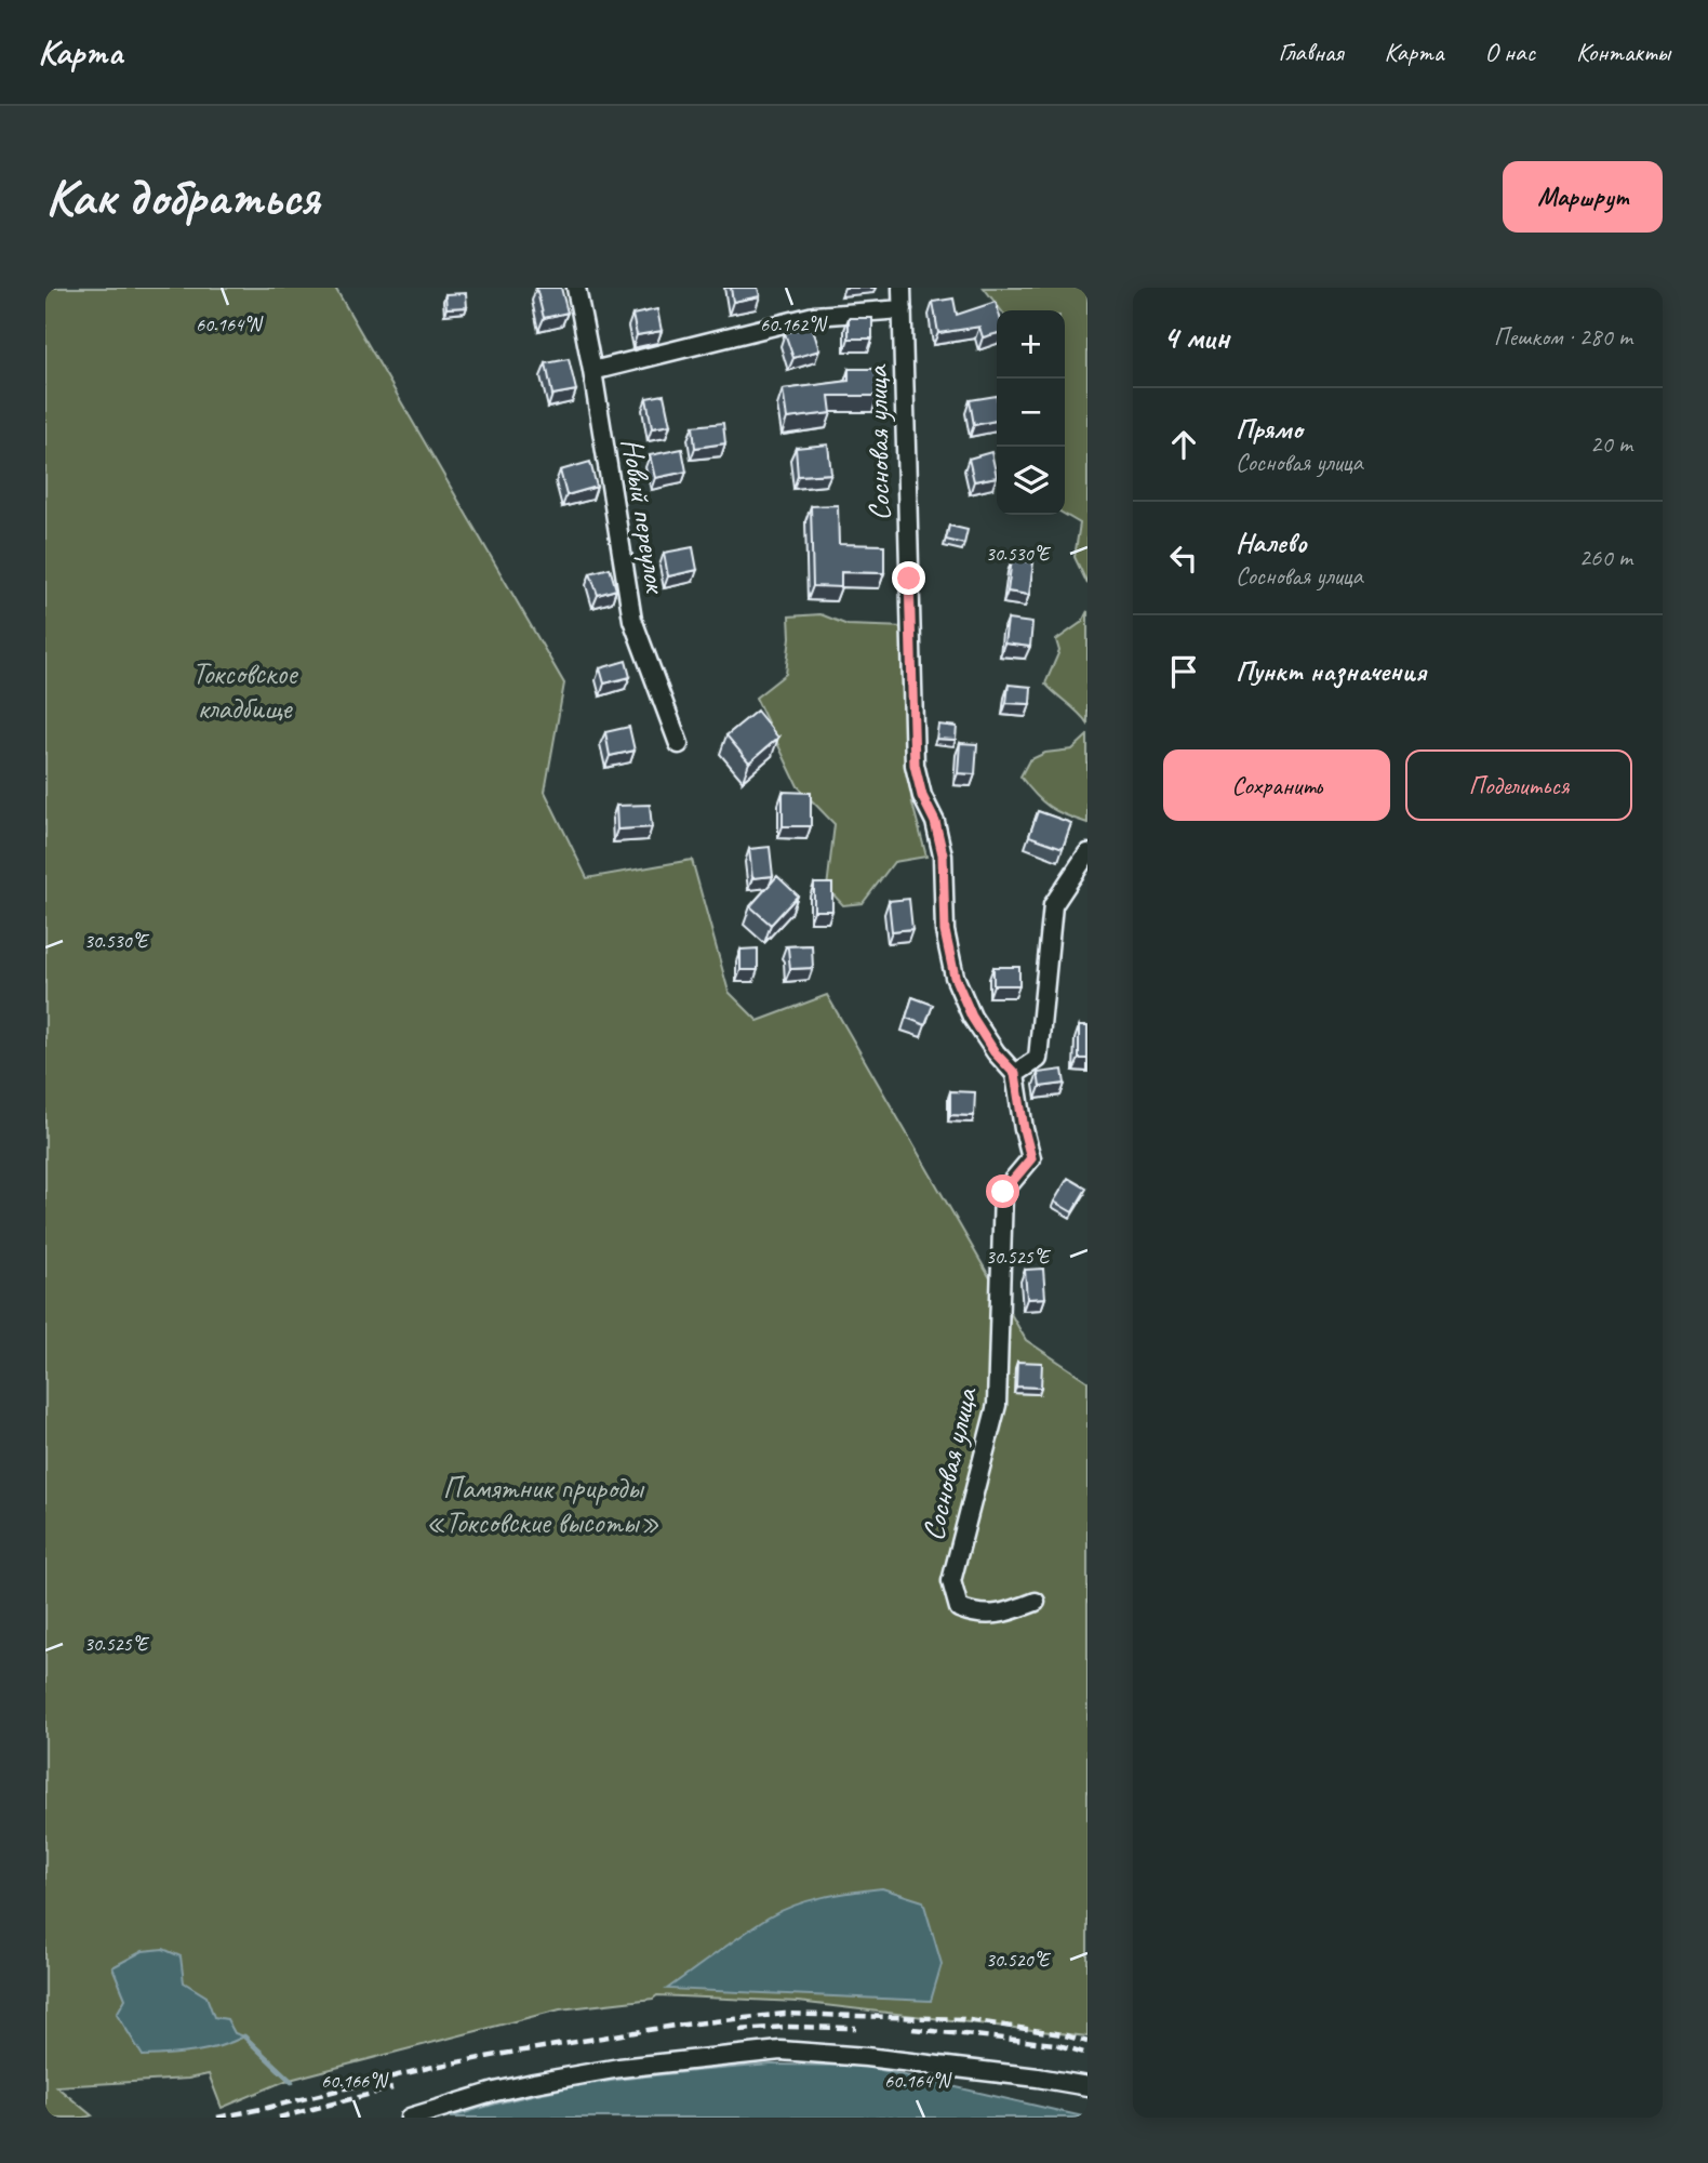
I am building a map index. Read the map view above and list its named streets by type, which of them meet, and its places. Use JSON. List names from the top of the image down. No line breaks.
{"streets":{"street":["Сосновая улица","Новый переулок"]},"parks":["Токсовское кладбище","Памятник природы «Токсовские высоты»"],"page":{"header":"Карта","nav":["Главная","Карта","О нас","Контакты"],"buttons":["Маршрут",["Сохранить","Поделиться"]],"title":"Как добраться","heading":["4 мин","Пешком · 280 m"],"map_buttons":["+","−"],"list":[["Прямо","Сосновая улица","20 m"],["Налево","Сосновая улица","260 m"],"Пункт назначения"]},"coordinates":["60.164°N","60.162°N","30.530°E","30.525°E","30.520°E","60.166°N"]}
